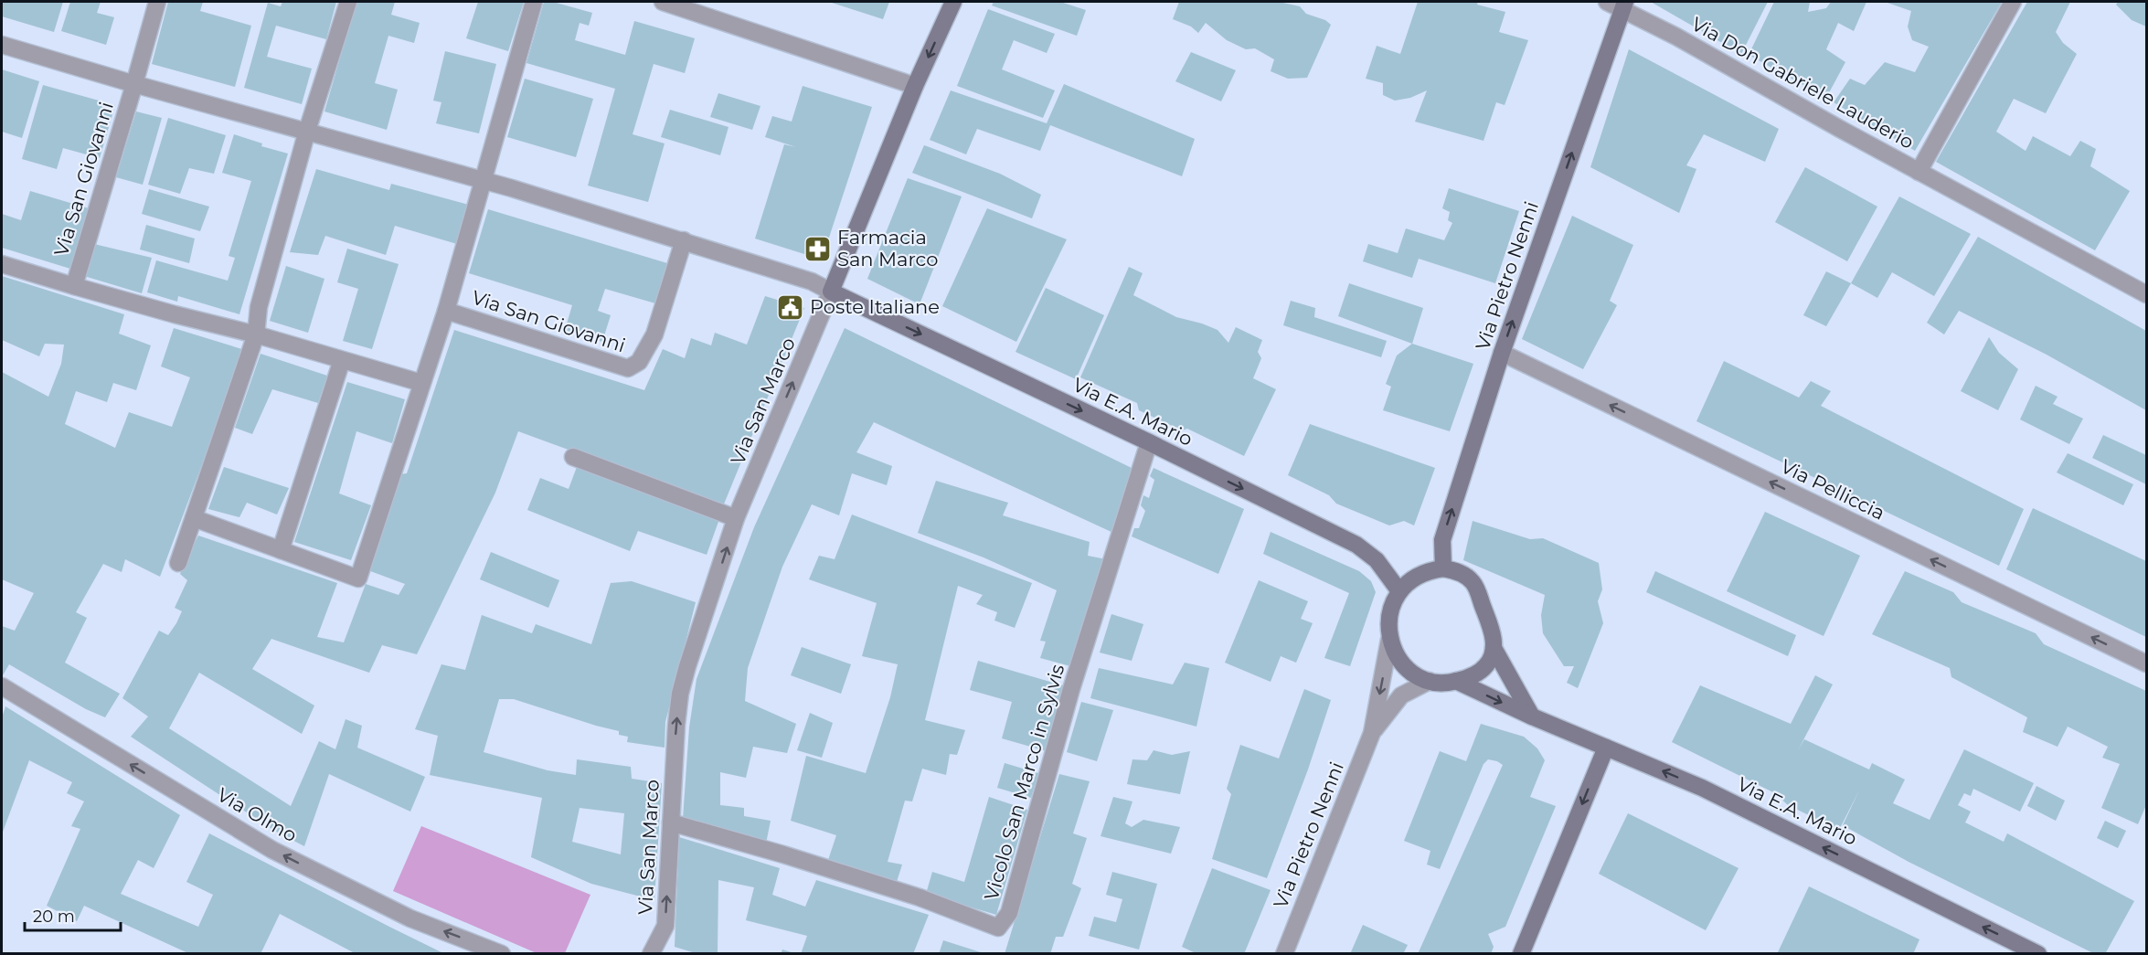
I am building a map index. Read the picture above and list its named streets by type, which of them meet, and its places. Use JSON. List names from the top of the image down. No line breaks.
{"streets":{"main road":["Via Pietro Nenni","Via San Marco","Via E.A. Mario"],"street":["Via Don Gabriele Lauderio","Via San Giovanni","Via Pelliccia","Vicolo San Marco in Sylvis","Via Olmo"]},"crossings":[["Via Don Gabriele Lauderio","Via Pietro Nenni"],["Via San Giovanni","Via San Marco"],["Via San Giovanni","Via E.A. Mario"],["Via Pietro Nenni","Via E.A. Mario"],["Via Pietro Nenni","Via Pelliccia"],["Via San Marco","Via E.A. Mario"],["Via San Marco","Vicolo San Marco in Sylvis"],["Via E.A. Mario","Vicolo San Marco in Sylvis"]],"one_way":["Via Pelliccia","Via Olmo"],"places":{"pharmacy":["Farmacia San Marco"],"public building":["Poste Italiane"]},"scale_bar":"20 m"}
